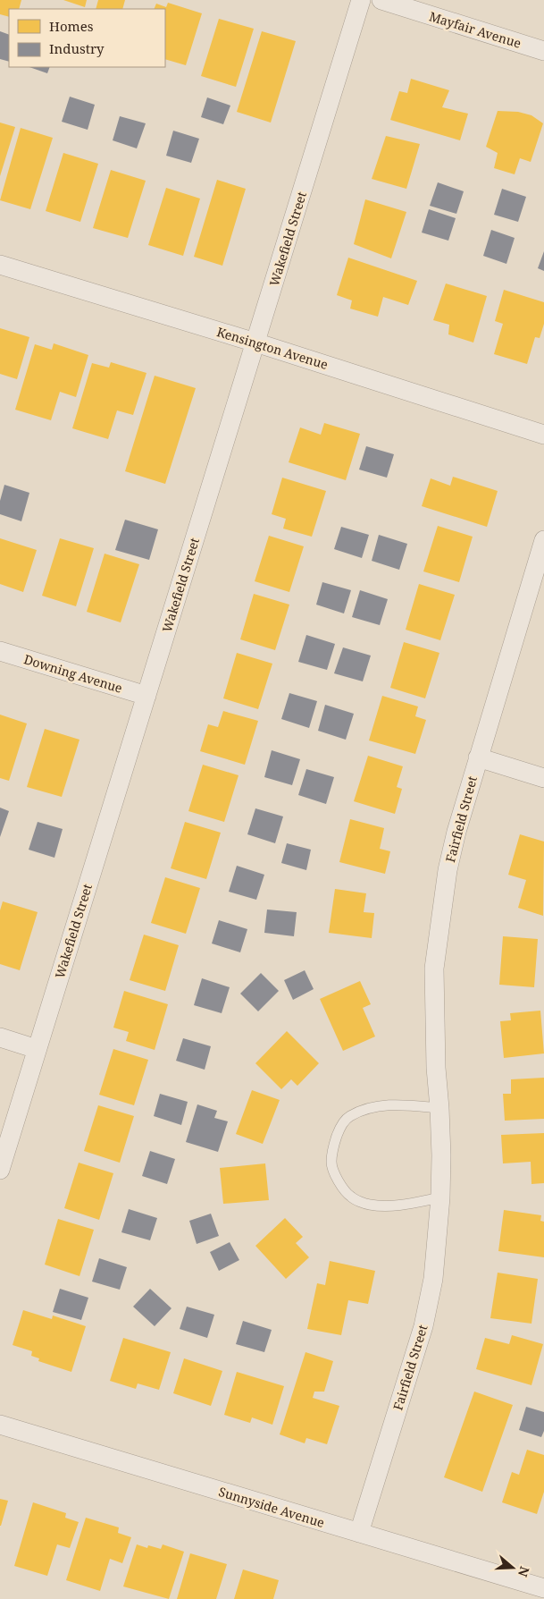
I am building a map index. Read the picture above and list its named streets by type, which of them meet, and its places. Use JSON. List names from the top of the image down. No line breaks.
{"streets":{"street":["Mayfair Avenue","Wakefield Street","Kensington Avenue","Downing Avenue","Fairfield Street","Sunnyside Avenue"]},"crossings":[["Wakefield Street","Kensington Avenue"],["Wakefield Street","Downing Avenue"],["Fairfield Street","Sunnyside Avenue"]],"legend":["Homes","Industry"],"north":"right"}
